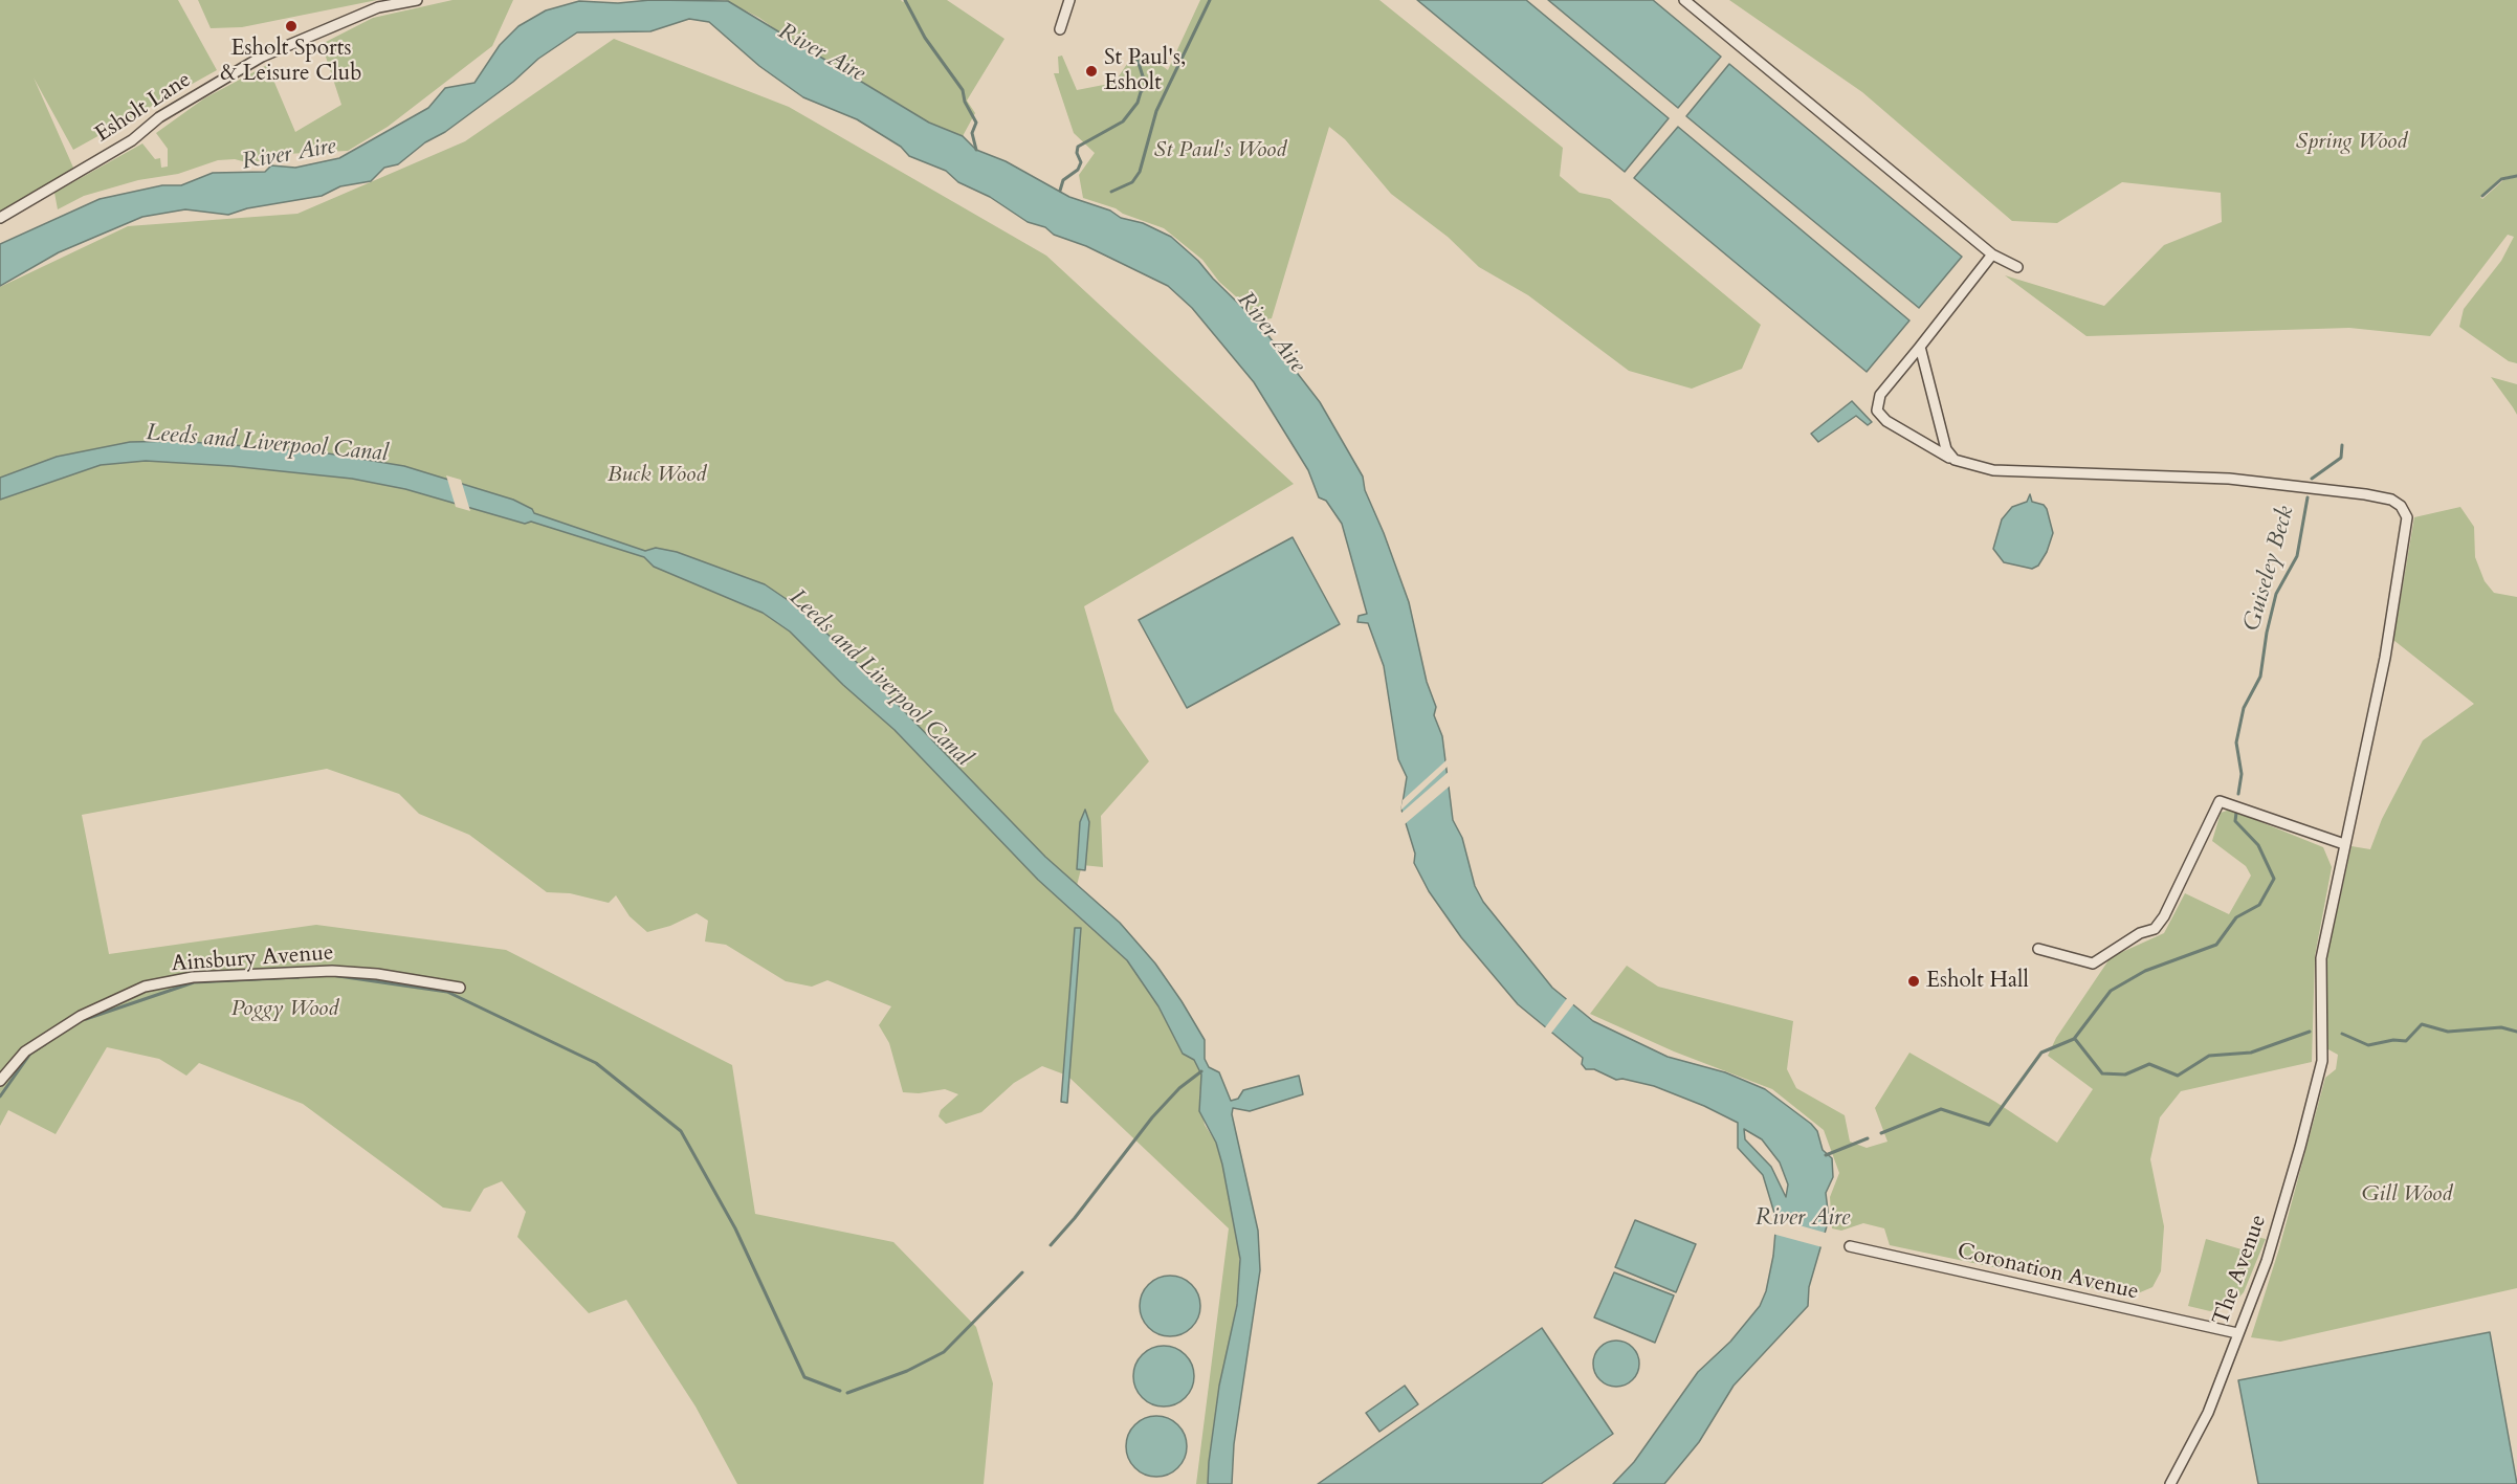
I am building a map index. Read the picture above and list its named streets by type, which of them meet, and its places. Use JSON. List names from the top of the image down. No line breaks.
{"streets":{"street":["Esholt Lane","Ainsbury Avenue","The Avenue","Coronation Avenue"]},"crossings":[["The Avenue","Coronation Avenue"]],"water":["River Aire","Leeds and Liverpool Canal","Guiseley Beck"],"parks":["Spring Wood","St Paul's Wood","Buck Wood","Poggy Wood","Gill Wood"],"places":["Esholt Sports & Leisure Club","St Paul's, Esholt","Esholt Hall"]}
